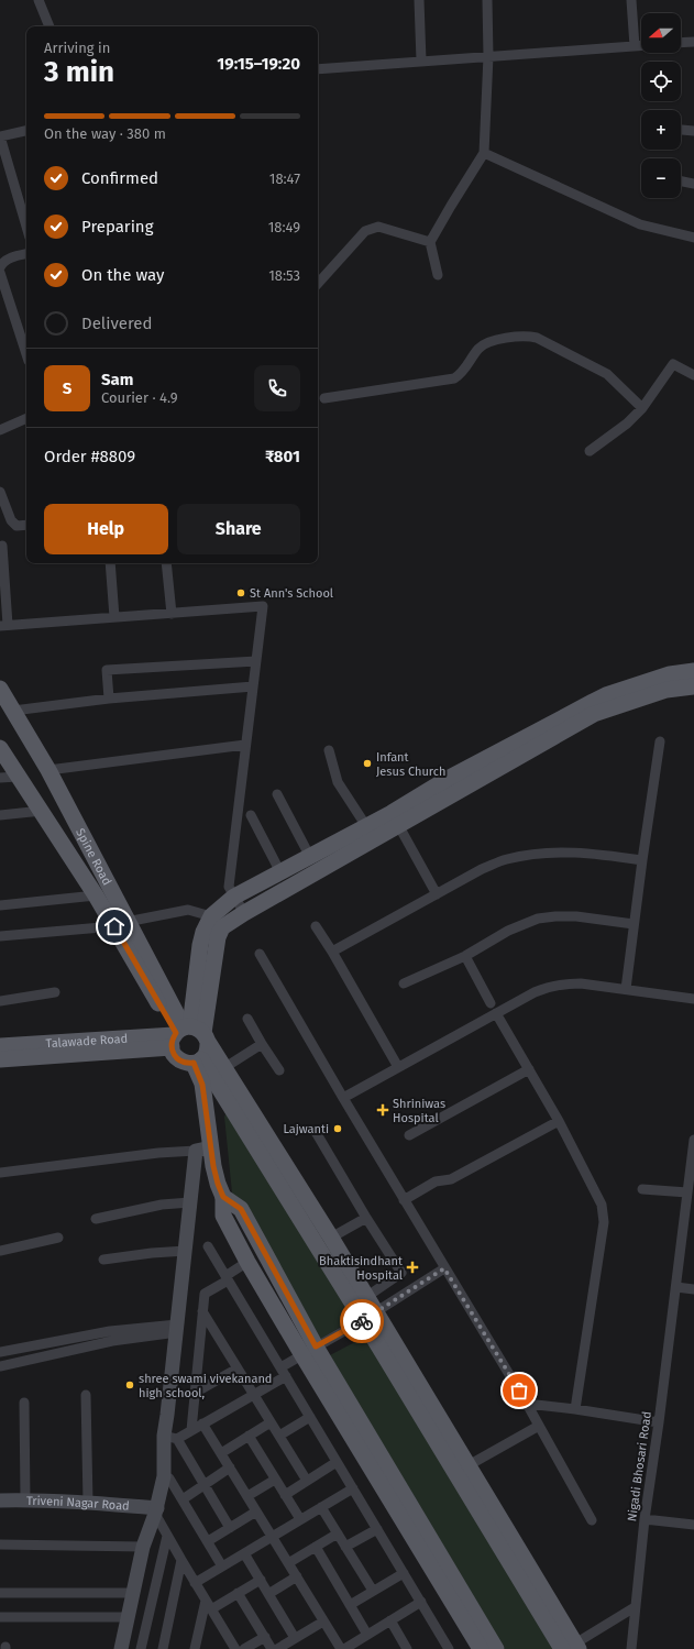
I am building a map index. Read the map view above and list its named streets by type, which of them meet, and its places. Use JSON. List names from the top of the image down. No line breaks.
{"streets":{"main road":["Spine Road","Talawade Road"],"street":["Nigadi Bhosari Road","Triveni Nagar Road"]},"crossings":[["Spine Road","Talawade Road"]],"places":{"other":["St Ann's School","Infant Jesus Church","Lajwanti","shree swami vivekanand high school,"],"health":["Shriniwas Hospital","Bhaktisindhant Hospital"]},"north":"left","page":{"map_buttons":["+","−"],"heading":["3 min","Arriving in","19:15–19:20"],"panel":["Sam","Courier · 4.9","Order #8809","₹801"],"bar":"On the way · 380 m","list":[["Confirmed","18:47"],["Preparing","18:49"],["On the way","18:53"],"Delivered"],"round":"S","buttons":["Help","Share"]}}
